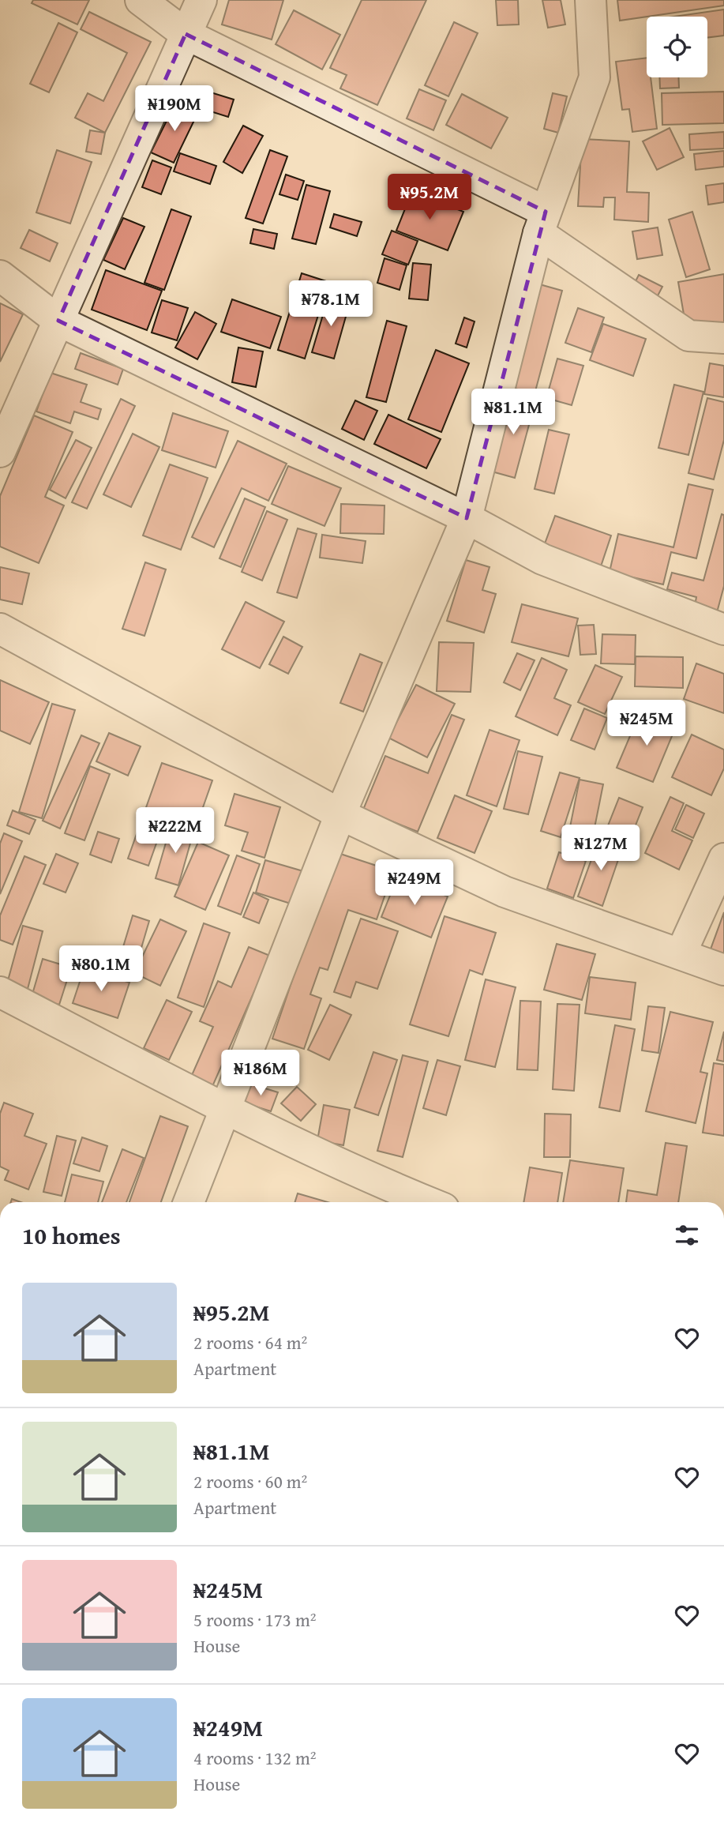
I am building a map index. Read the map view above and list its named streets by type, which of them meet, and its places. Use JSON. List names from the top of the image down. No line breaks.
{"page":{"price":["₦190M","₦95.2M","₦78.1M","₦81.1M","₦245M","₦222M","₦127M","₦249M","₦80.1M","₦186M"],"heading":"10 homes","list":[{"name":"₦95.2M","note":"2 rooms · 64 m² · Apartment"},{"name":"₦81.1M","note":"2 rooms · 60 m² · Apartment"},{"name":"₦245M","note":"5 rooms · 173 m² · House"},{"name":"₦249M","note":"4 rooms · 132 m² · House"}]}}
